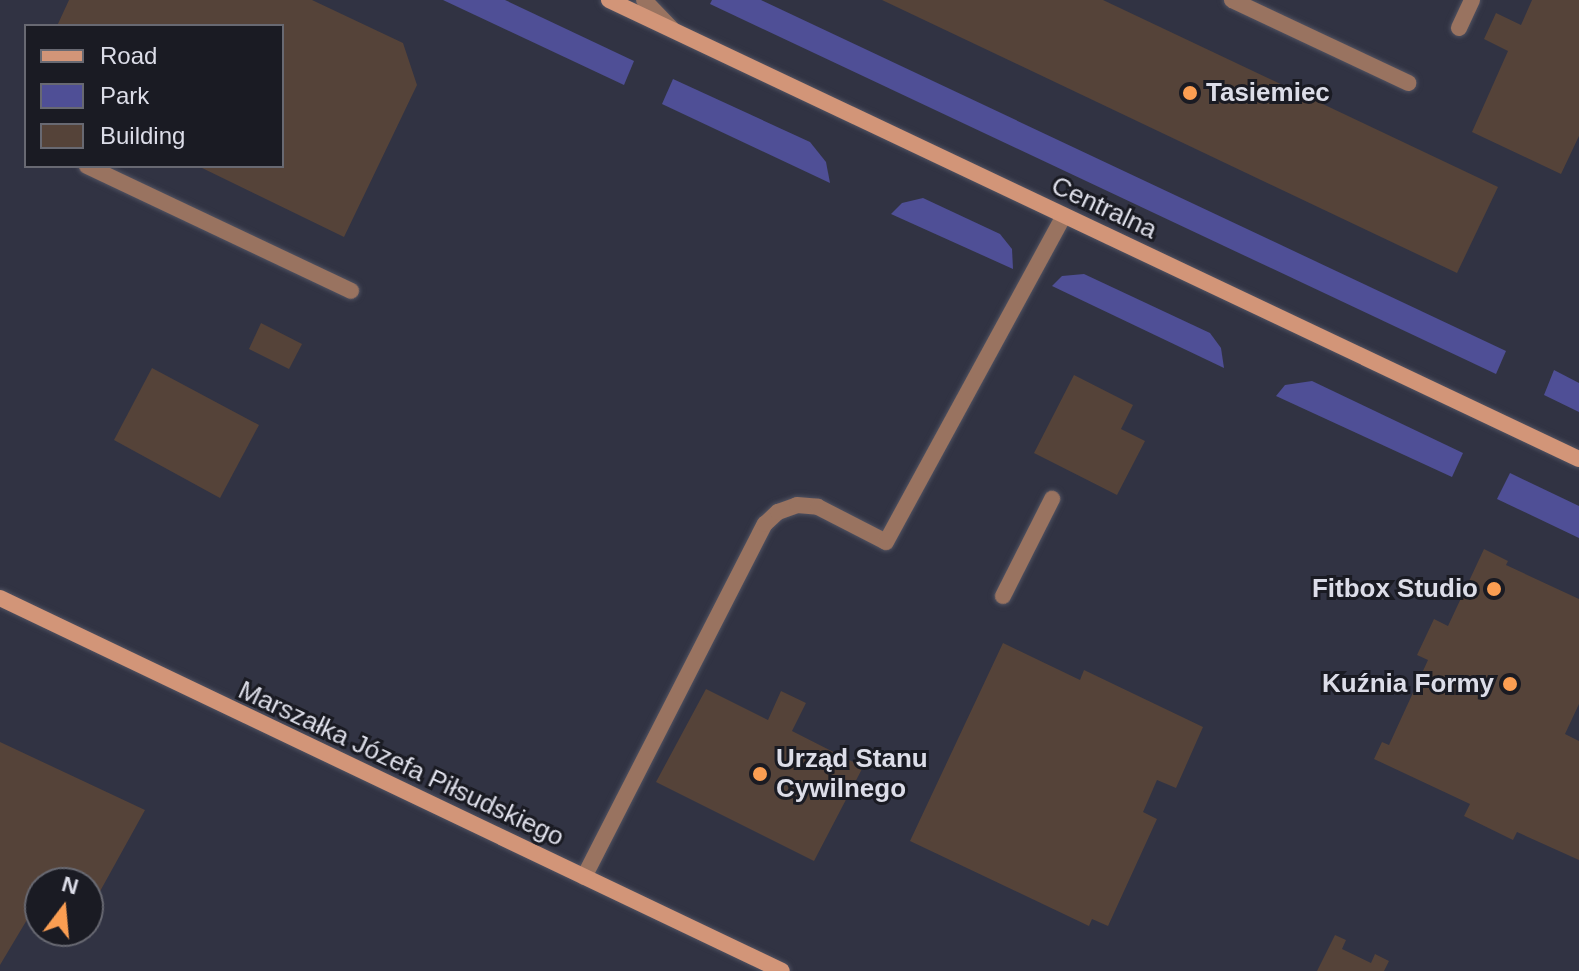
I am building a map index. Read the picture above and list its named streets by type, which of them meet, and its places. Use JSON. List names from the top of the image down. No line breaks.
{"streets":{"main road":["Centralna","Marszałka Józefa Piłsudskiego"]},"places":["Tasiemiec","Fitbox Studio","Kuźnia Formy","Urząd Stanu Cywilnego"],"legend":["Road","Park","Building"],"north":"top"}
